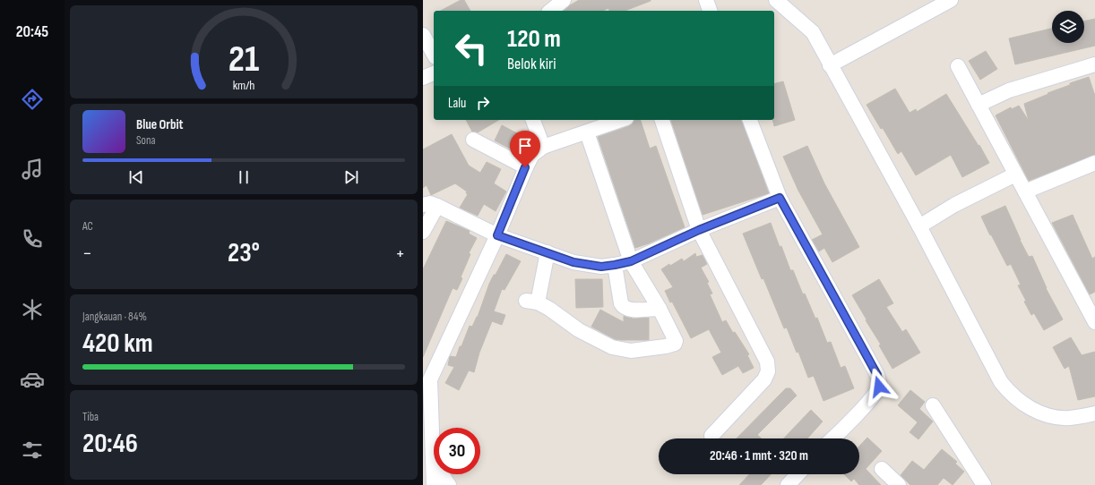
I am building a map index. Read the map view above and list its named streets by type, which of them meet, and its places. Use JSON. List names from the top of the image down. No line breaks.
{"page":{"tabs":"20:45","turn":["120 m","Belok kiri"],"then":"Lalu","song":["Blue Orbit","Sona"],"tile":["AC",["Jangkauan · 84%","420 km"],["Tiba","20:46"]],"heat":["−","23°","+"],"limit":"30","trip":"20:46 · 1 mnt · 320 m","gauge":["21","km/h"]}}
